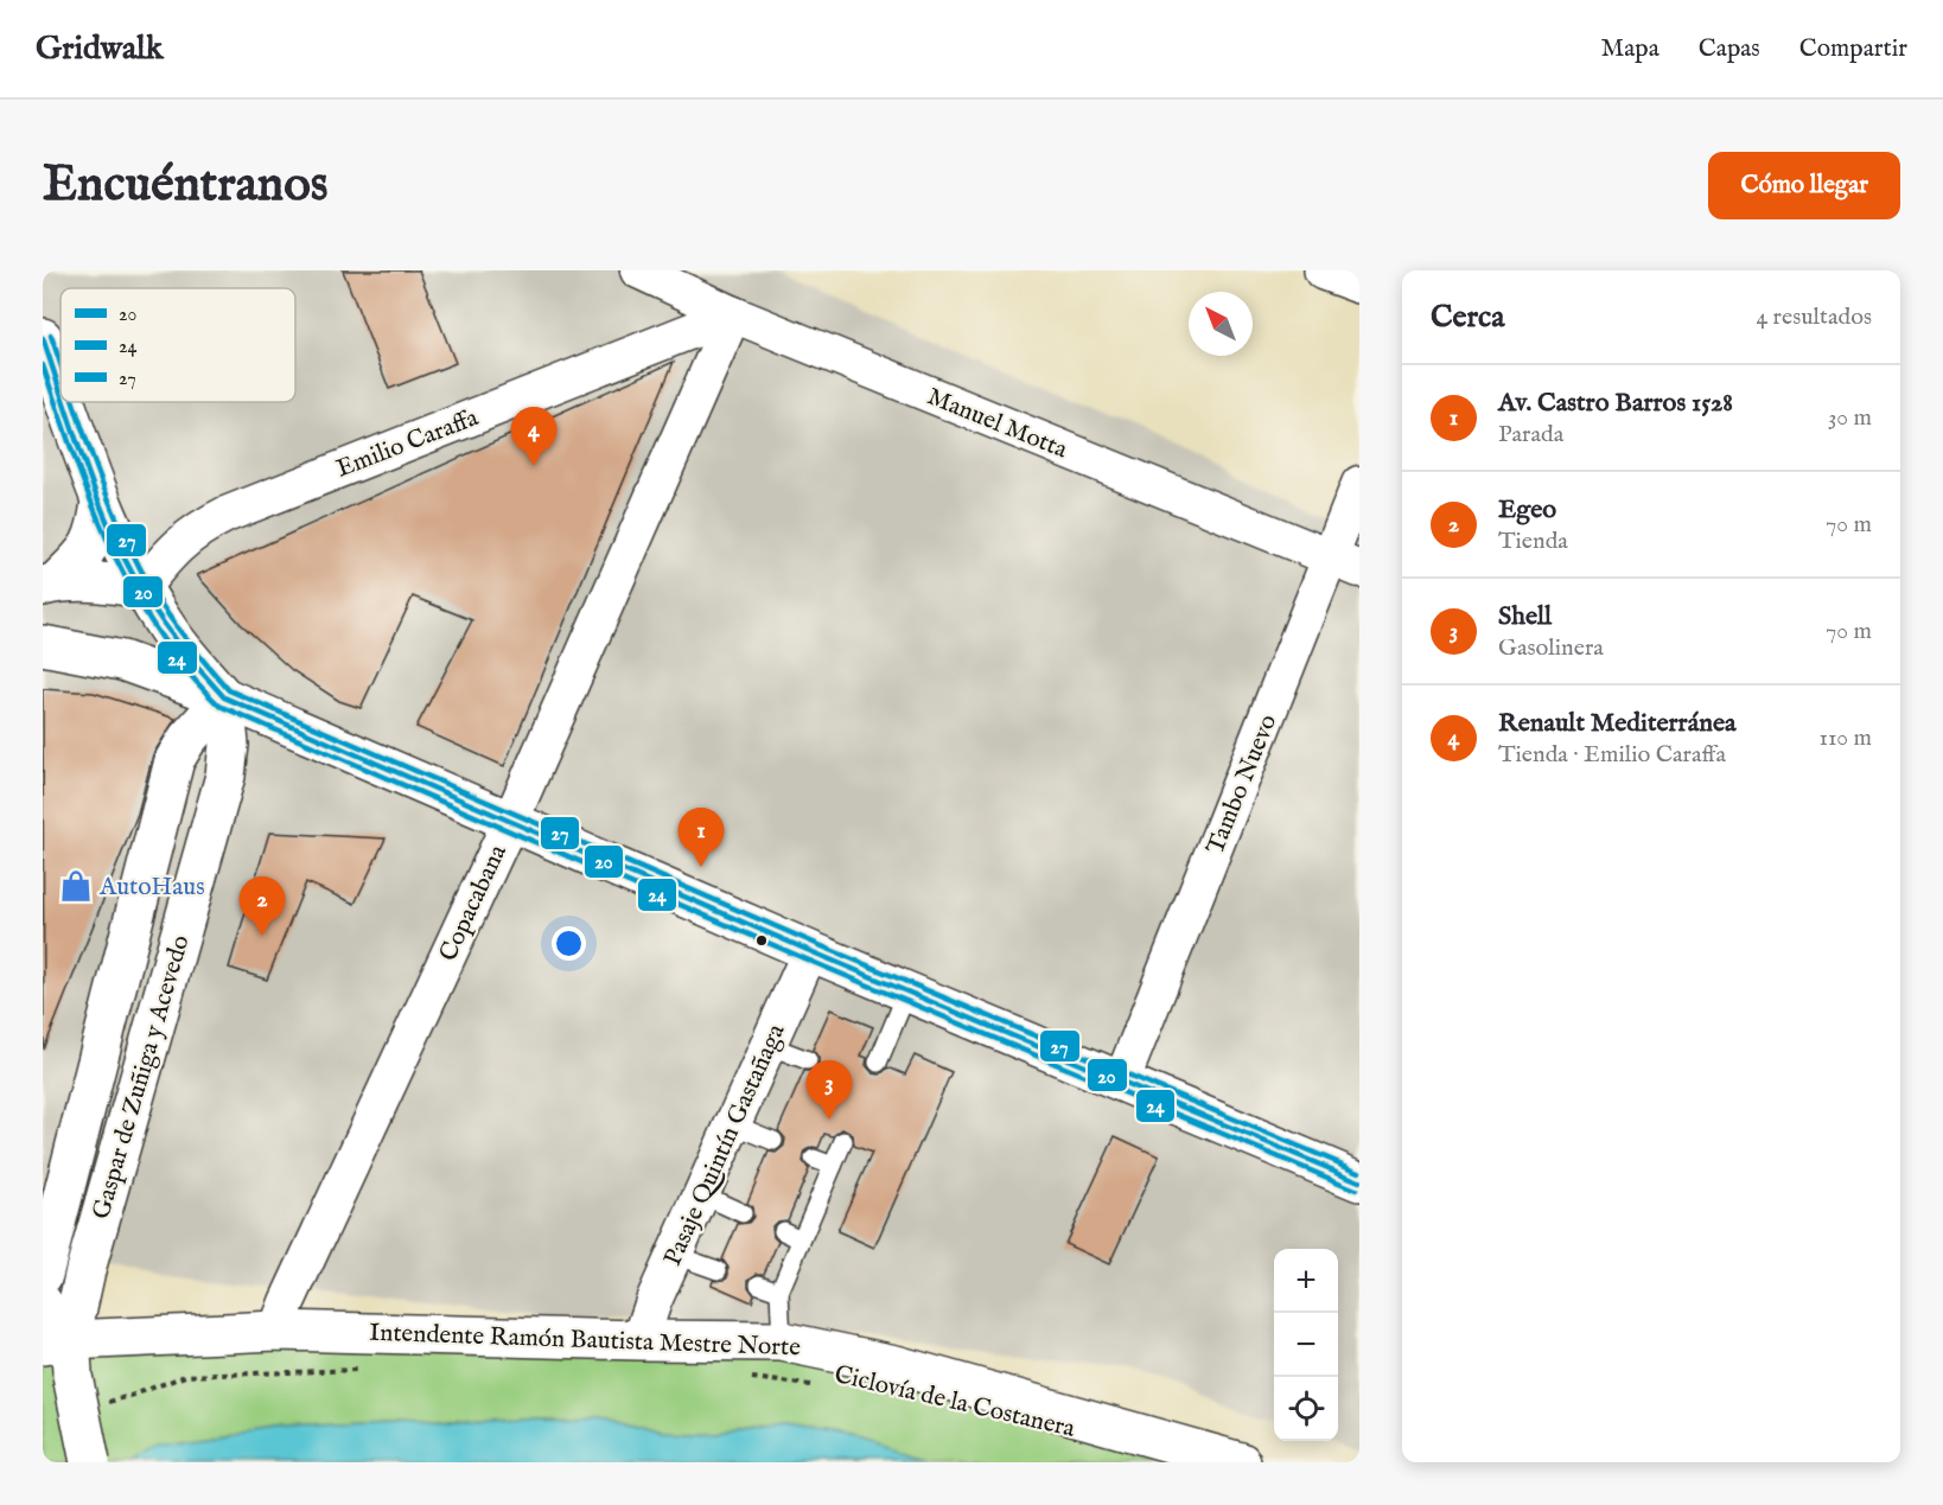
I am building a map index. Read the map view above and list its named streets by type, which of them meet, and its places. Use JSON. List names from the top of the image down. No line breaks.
{"streets":{"main road":["Gaspar de Zuñiga y Acevedo","Intendente Ramón Bautista Mestre Norte"],"street":["Manuel Motta","Emilio Caraffa","Tambo Nuevo","Copacabana","Pasaje Quintín Gastañaga"],"path":["Ciclovía de la Costanera"]},"crossings":[["Manuel Motta","Emilio Caraffa"],["Manuel Motta","Tambo Nuevo"],["Manuel Motta","Copacabana"],["Emilio Caraffa","Copacabana"],["Copacabana","Intendente Ramón Bautista Mestre Norte"],["Gaspar de Zuñiga y Acevedo","Intendente Ramón Bautista Mestre Norte"],["Pasaje Quintín Gastañaga","Intendente Ramón Bautista Mestre Norte"]],"places":{"shop":["AutoHaus"]},"lines":["transit line 27","transit line 20","transit line 24"],"legend":["20","24","27"],"north":"top left","page":{"header":"Gridwalk","nav":["Mapa","Capas","Compartir"],"buttons":"Cómo llegar","title":"Encuéntranos","heading":["Cerca","4 resultados"],"list":[{"mark":"1","name":"Av. Castro Barros 1528","note":"Parada","value":"30 m"},{"mark":"2","name":"Egeo","note":"Tienda","value":"70 m"},{"mark":"3","name":"Shell","note":"Gasolinera","value":"70 m"},{"mark":"4","name":"Renault Mediterránea","note":"Tienda · Emilio Caraffa","value":"110 m"}],"pins":["4","1","2","3"],"map_buttons":["+","−"]}}
